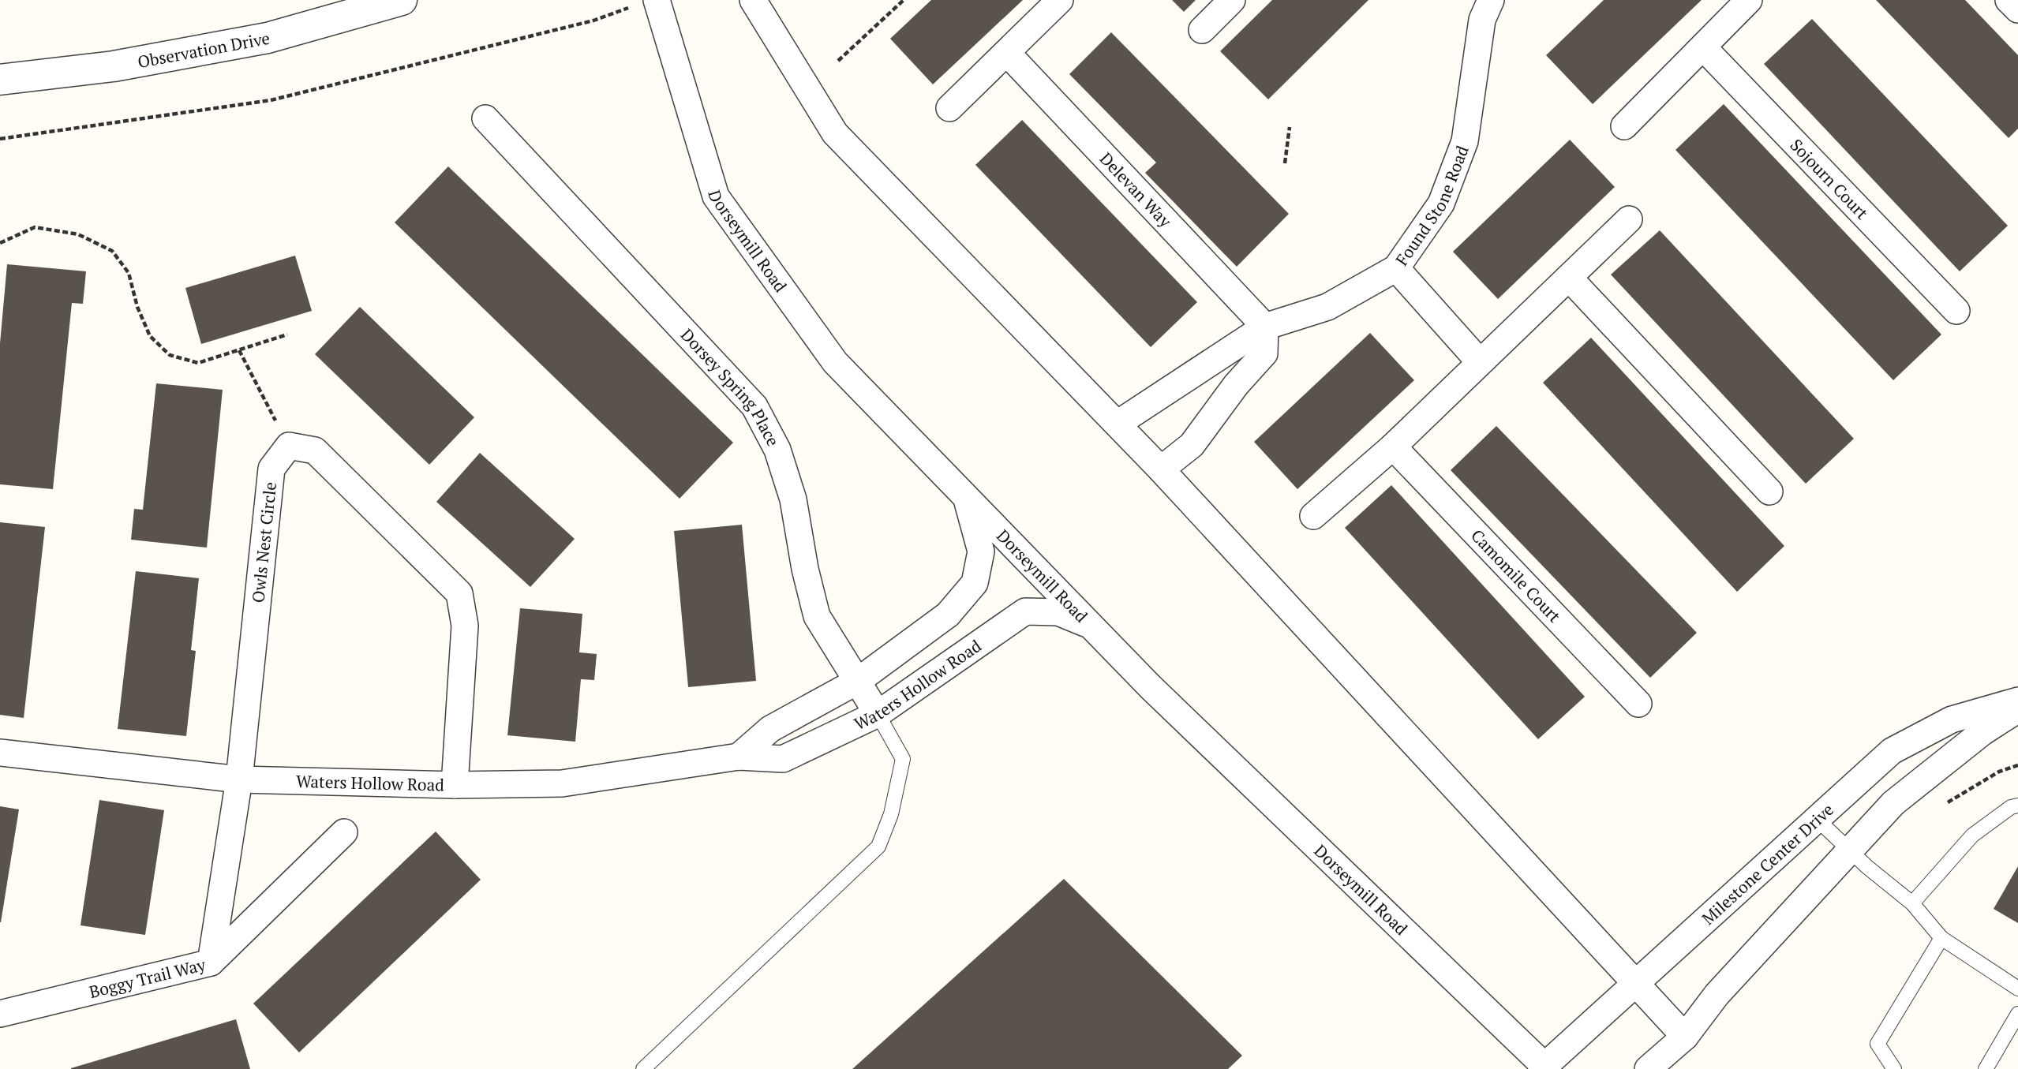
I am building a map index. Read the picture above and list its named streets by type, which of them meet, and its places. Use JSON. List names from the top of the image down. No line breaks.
{"streets":{"street":["Observation Drive","Sojourn Court","Delevan Way","Found Stone Road","Dorseymill Road","Dorsey Spring Place","Owls Nest Circle","Camomile Court","Waters Hollow Road","Milestone Center Drive","Boggy Trail Way"]},"crossings":[["Delevan Way","Found Stone Road"],["Dorseymill Road","Waters Hollow Road"],["Dorseymill Road","Milestone Center Drive"],["Dorsey Spring Place","Waters Hollow Road"],["Owls Nest Circle","Waters Hollow Road"],["Owls Nest Circle","Boggy Trail Way"]]}
